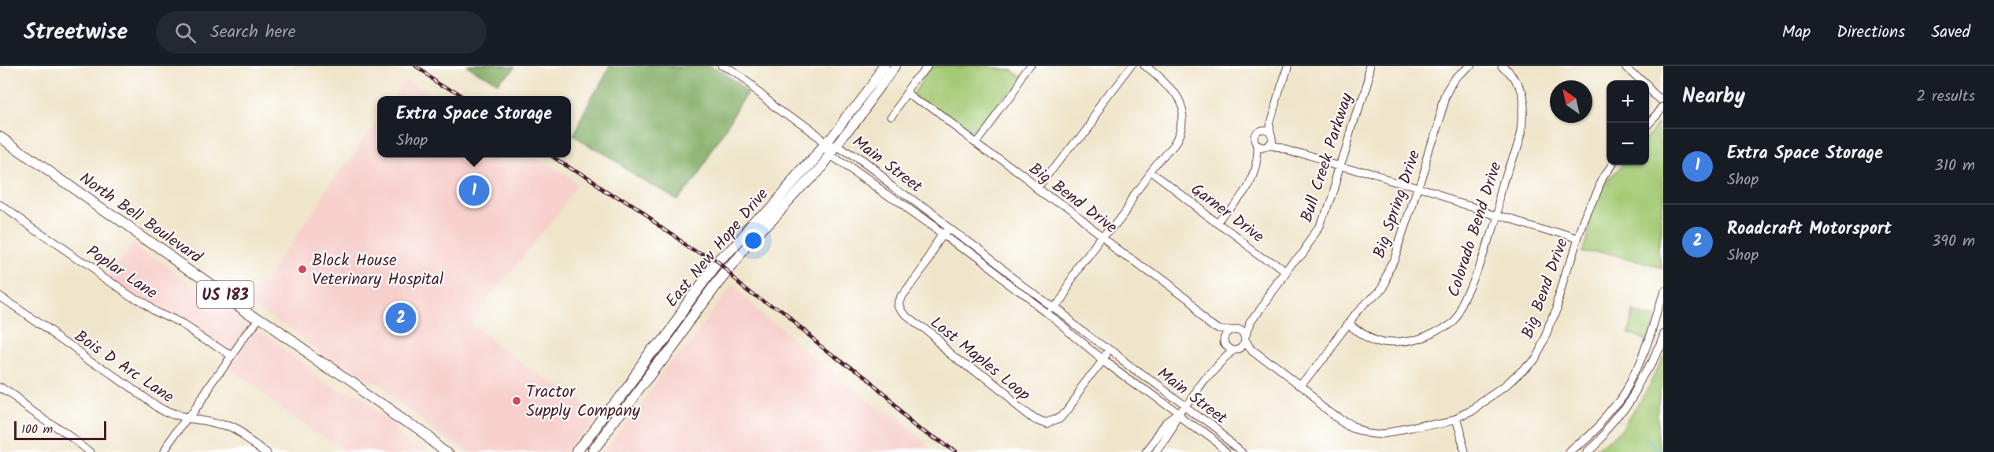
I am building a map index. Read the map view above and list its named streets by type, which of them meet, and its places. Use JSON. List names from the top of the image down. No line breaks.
{"streets":{"main road":["North Bell Boulevard","East New Hope Drive","US 183"],"street":["Bull Creek Parkway","Main Street","Big Bend Drive","Big Spring Drive","Garner Drive","Colorado Bend Drive","Poplar Lane","Lost Maples Loop","Bois D Arc Lane"]},"crossings":[["Bull Creek Parkway","Big Bend Drive"],["Bull Creek Parkway","Garner Drive"],["Main Street","East New Hope Drive"],["Main Street","Lost Maples Loop"],["Big Bend Drive","Big Spring Drive"],["Big Spring Drive","Colorado Bend Drive"]],"places":["Block House Veterinary Hospital","Tractor Supply Company"],"scale_bar":"100 m","north":"top left","page":{"header":"Streetwise","search":"Search here","nav":["Map","Directions","Saved"],"heading":["Nearby","2 results"],"map_buttons":["+","−"],"popup":["Extra Space Storage","Shop"],"list":[{"mark":"1","name":"Extra Space Storage","note":"Shop","value":"310 m"},{"mark":"2","name":"Roadcraft Motorsport","note":"Shop","value":"390 m"}],"pins":["1","2"],"scale":"100 m"}}
